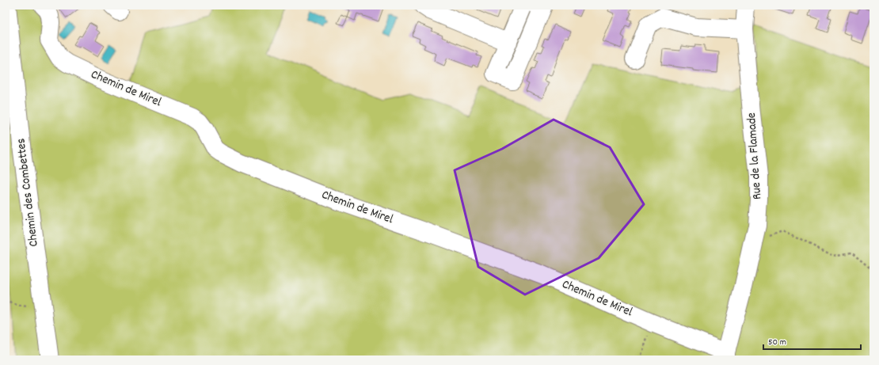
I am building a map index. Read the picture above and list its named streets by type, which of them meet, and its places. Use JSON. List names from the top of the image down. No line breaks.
{"streets":{"street":["Chemin de Mirel","Rue de la Flamade","Chemin des Combettes"]},"crossings":[["Chemin de Mirel","Rue de la Flamade"]],"scale_bar":"50 m"}
